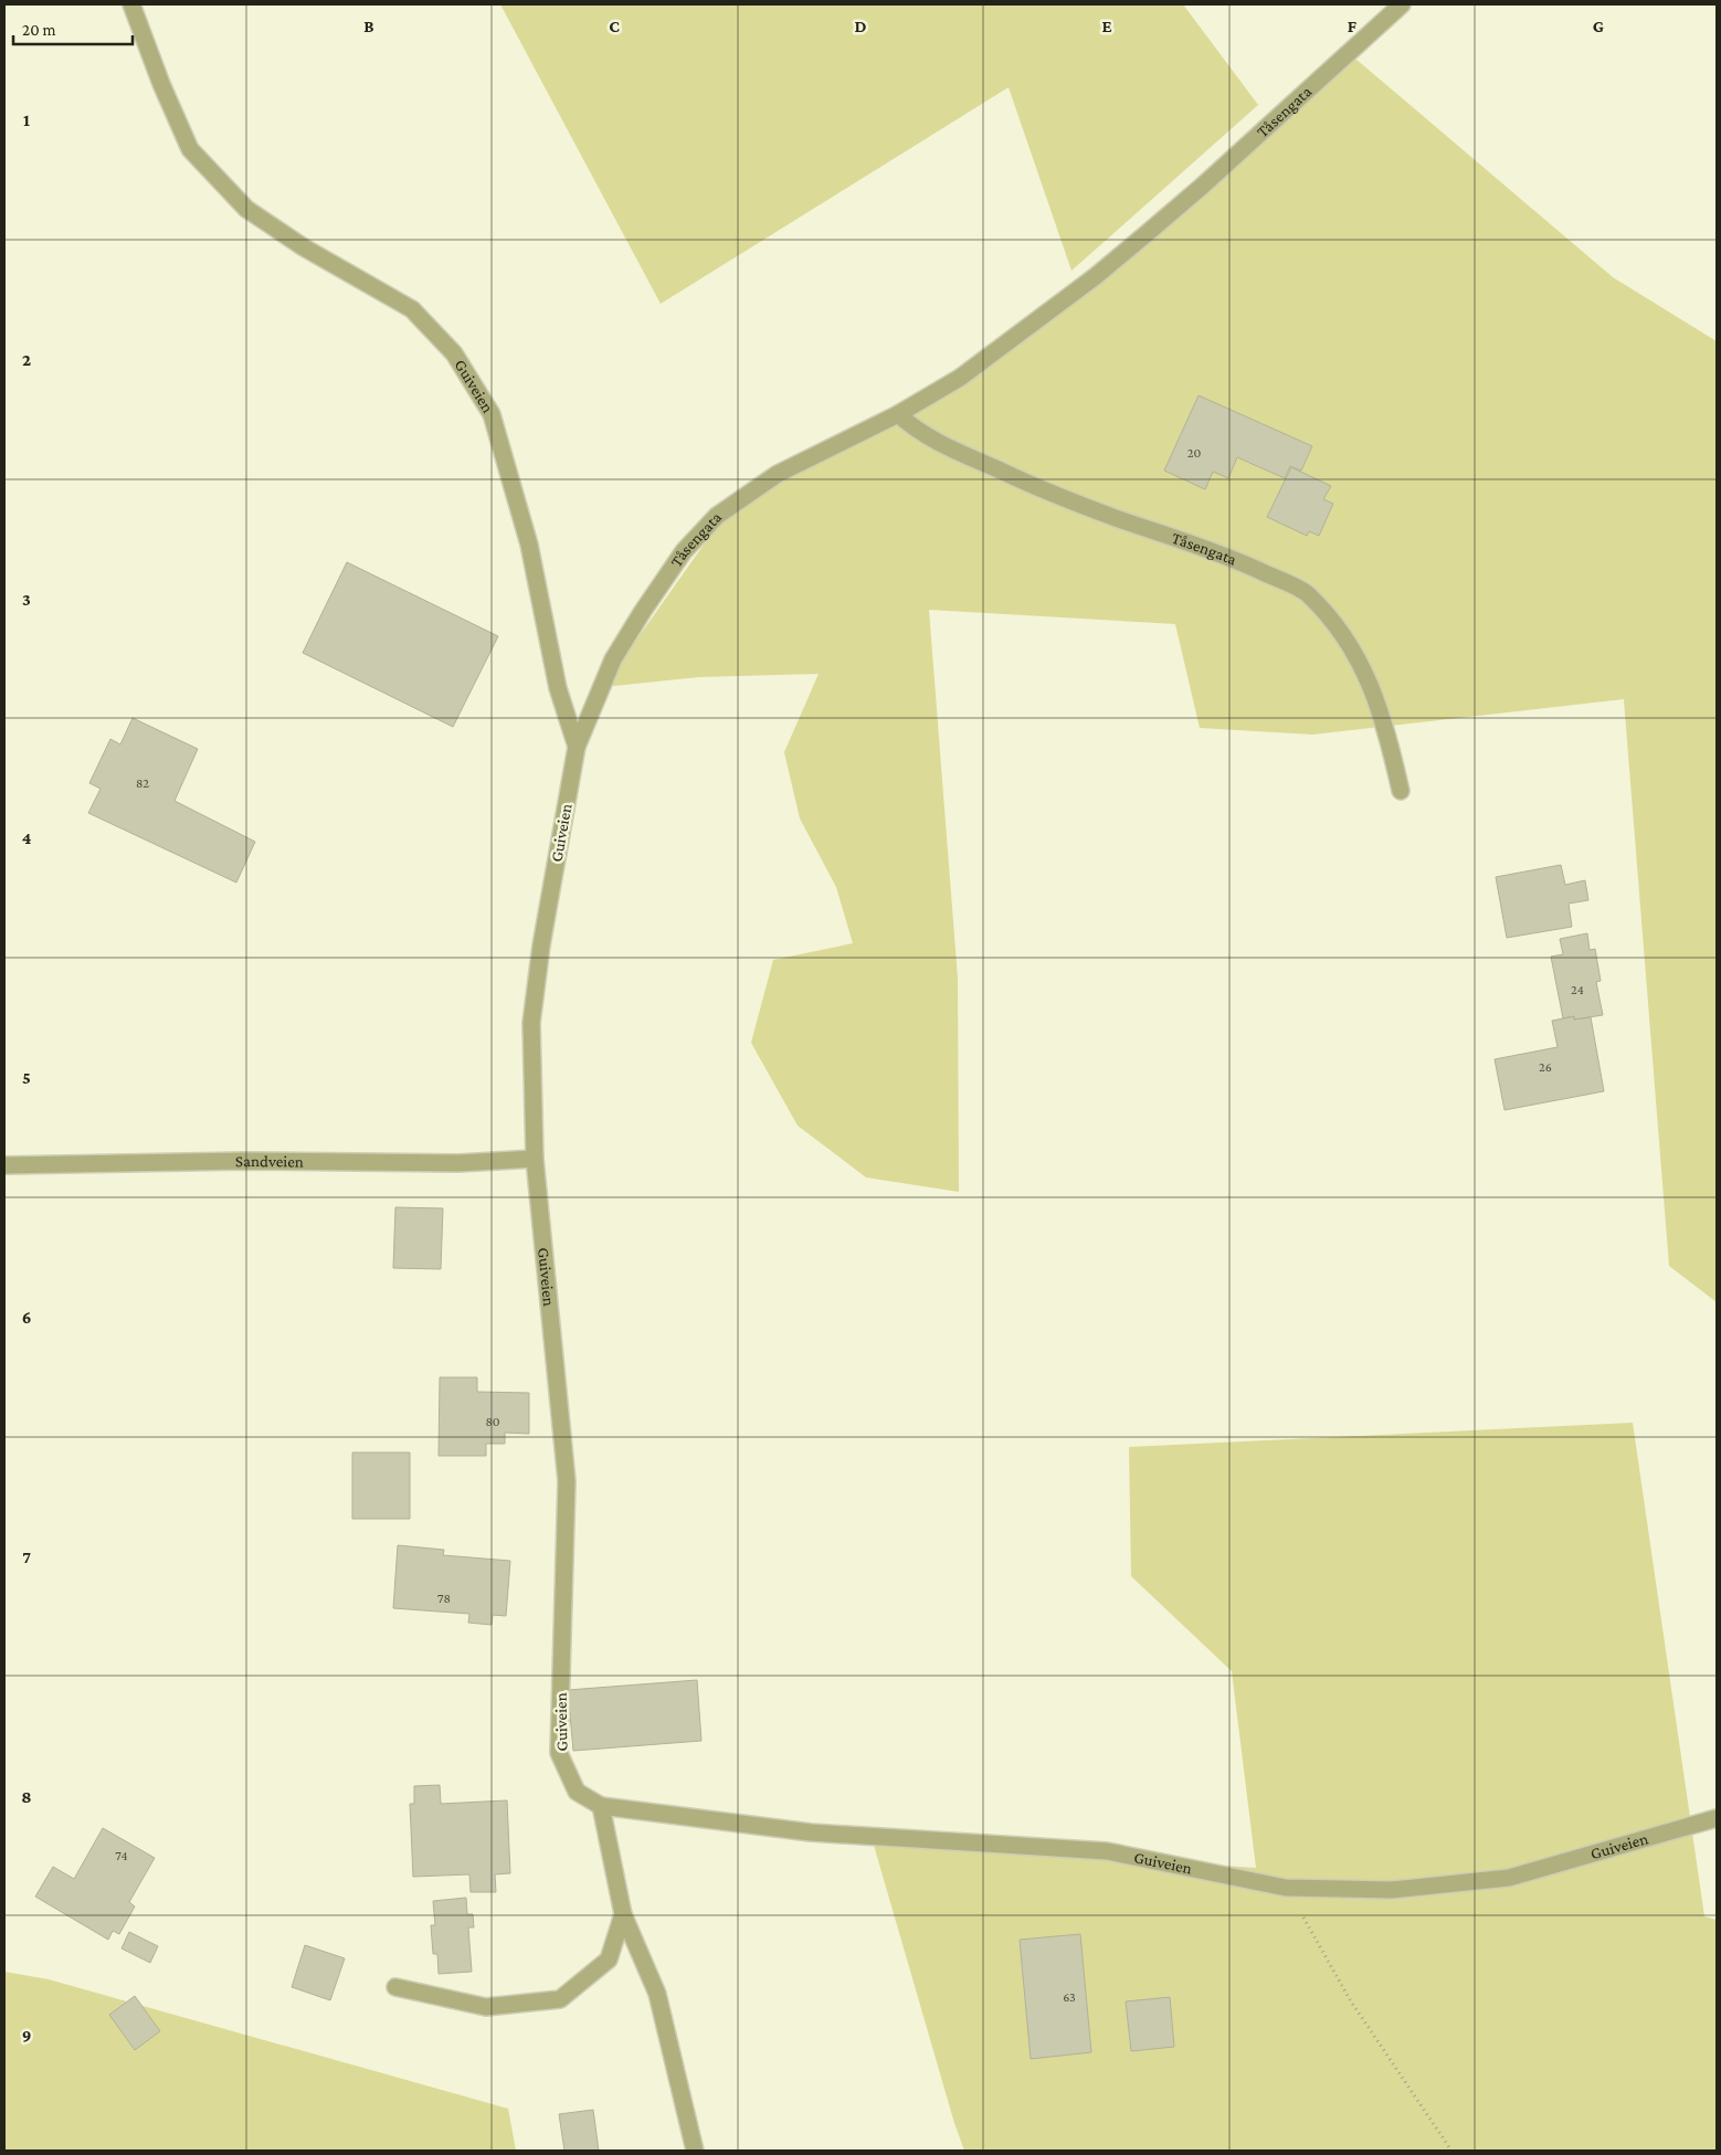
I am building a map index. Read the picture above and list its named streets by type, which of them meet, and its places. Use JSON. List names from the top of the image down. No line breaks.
{"streets":{"street":["Tåsengata","Guiveien","Sandveien"]},"crossings":[["Tåsengata","Guiveien"],["Guiveien","Sandveien"]],"house_numbers":["20","82","24","26","80","78","74","63"],"scale_bar":"20 m","grid":{"columns":["B","C","D","E","F","G"],"rows":["1","2","3","4","5","6","7","8","9"]}}
